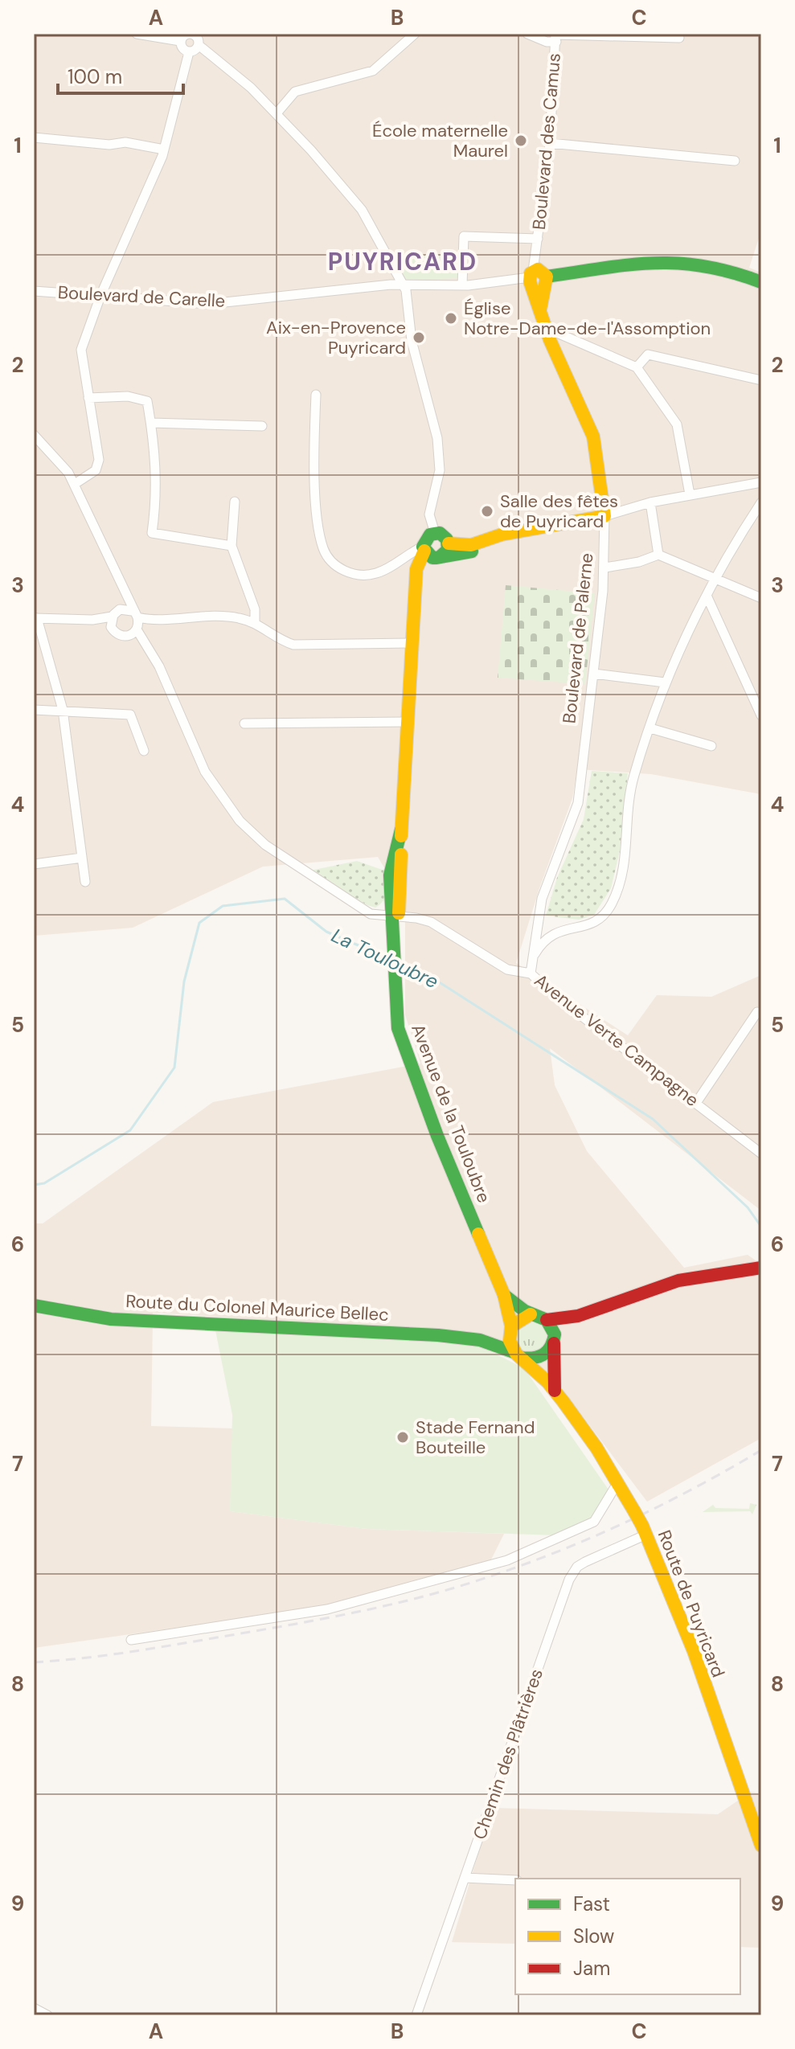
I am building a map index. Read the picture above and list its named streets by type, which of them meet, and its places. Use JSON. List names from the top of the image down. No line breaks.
{"streets":{"street":["Boulevard des Camus","Boulevard de Carelle","Boulevard de Palerne","Avenue Verte Campagne","Avenue de la Touloubre","Route du Colonel Maurice Bellec","Route de Puyricard","Chemin des Plâtrières"]},"crossings":[["Boulevard des Camus","Boulevard de Carelle"],["Boulevard des Camus","Boulevard de Palerne"],["Boulevard de Carelle","Boulevard de Palerne"],["Boulevard de Palerne","Avenue Verte Campagne"],["Avenue Verte Campagne","Avenue de la Touloubre"],["Avenue de la Touloubre","Route du Colonel Maurice Bellec"],["Avenue de la Touloubre","Route de Puyricard"],["Route du Colonel Maurice Bellec","Route de Puyricard"],["Route de Puyricard","Chemin des Plâtrières"]],"districts":["PUYRICARD"],"water":["La Touloubre"],"places":["École maternelle Maurel","Église Notre-Dame-de-l'Assomption","Aix-en-Provence Puyricard","Salle des fêtes de Puyricard","Stade Fernand Bouteille"],"legend":["Fast","Slow","Jam"],"scale_bar":"100 m","grid":{"columns":["A","B","C"],"rows":["1","2","3","4","5","6","7","8","9"]}}
